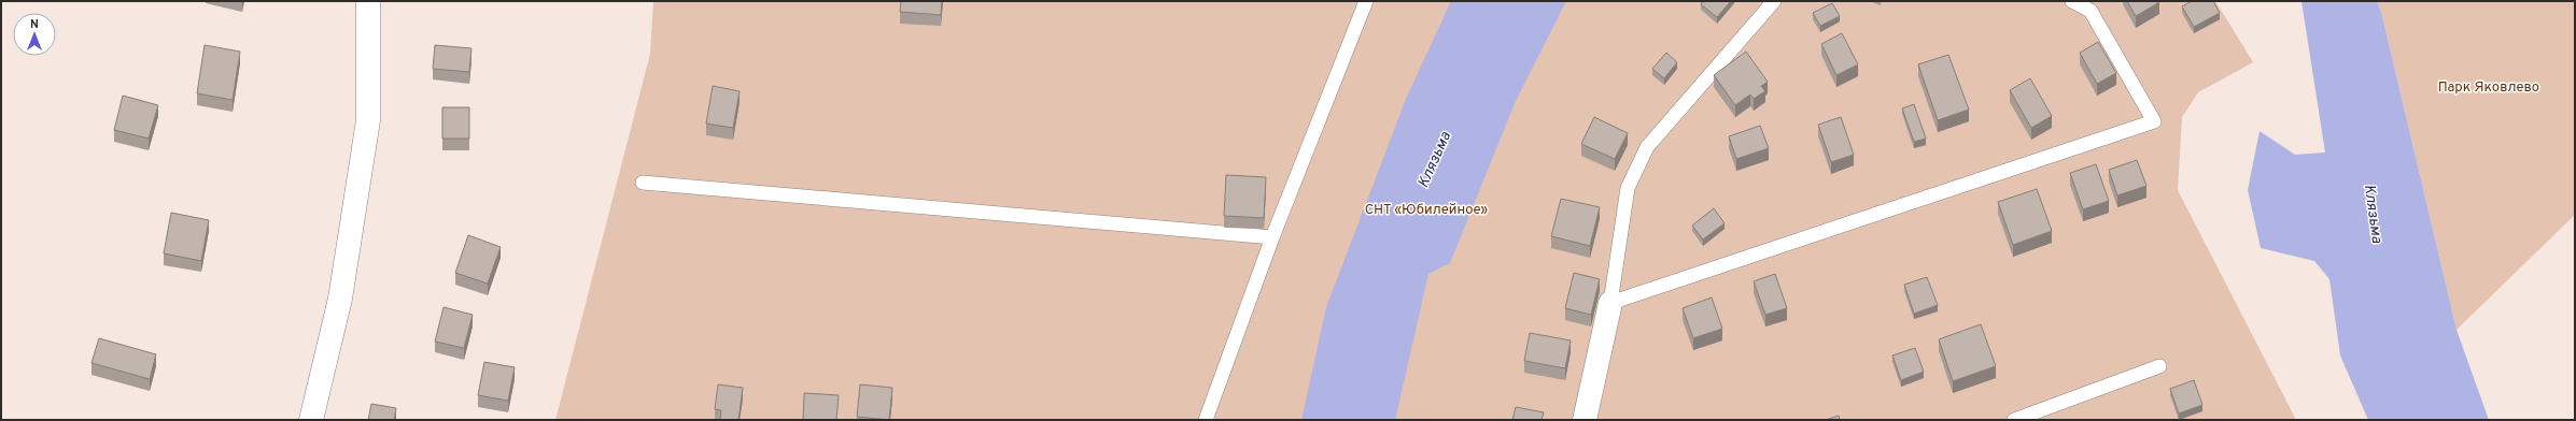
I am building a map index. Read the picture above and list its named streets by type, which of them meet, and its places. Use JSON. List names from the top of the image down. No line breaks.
{"water":["Клязьма"],"parks":["Парк Яковлево","СНТ «Юбилейное»"],"north":"top"}
